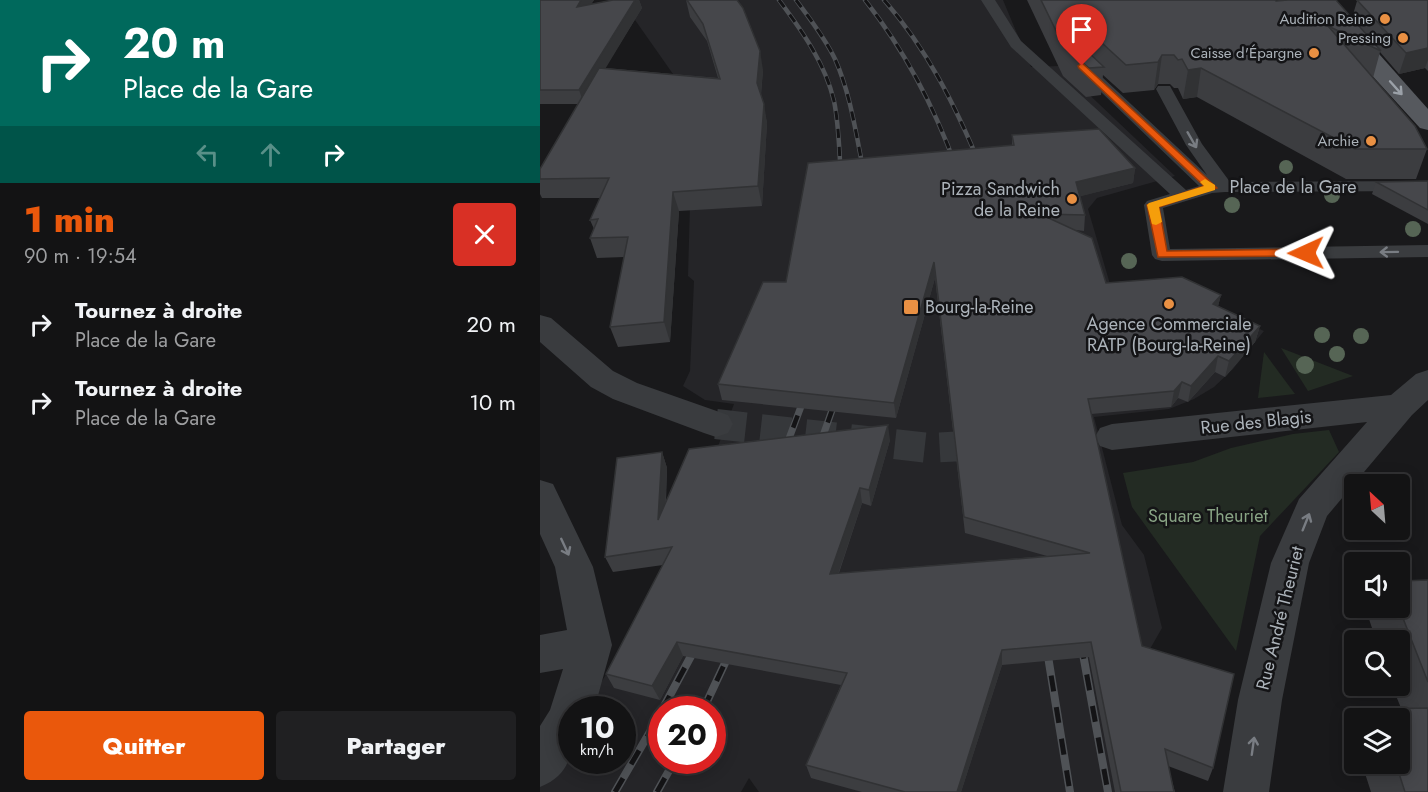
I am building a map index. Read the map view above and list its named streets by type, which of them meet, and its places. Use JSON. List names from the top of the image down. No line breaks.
{"streets":{"street":["Rue des Blagis","Rue André Theuriet"],"lane":["Place de la Gare"]},"crossings":[["Rue des Blagis","Rue André Theuriet"]],"one_way":["Rue André Theuriet"],"parks":["Square Theuriet"],"places":{"other":["Audition Reine","Pressing","Caisse d'Épargne","Archie","Pizza Sandwich de la Reine","Agence Commerciale RATP (Bourg-la-Reine)"],"transit":["Bourg-la-Reine"]},"north":"top left","page":{"turn":["20 m","Place de la Gare"],"heading":["1 min","90 m · 19:54"],"list":[{"name":"Tournez à droite","note":"Place de la Gare","value":"20 m"},{"name":"Tournez à droite","note":"Place de la Gare","value":"10 m"}],"speed":"10 km/h","limit":"20","buttons":["Quitter","Partager"]}}
